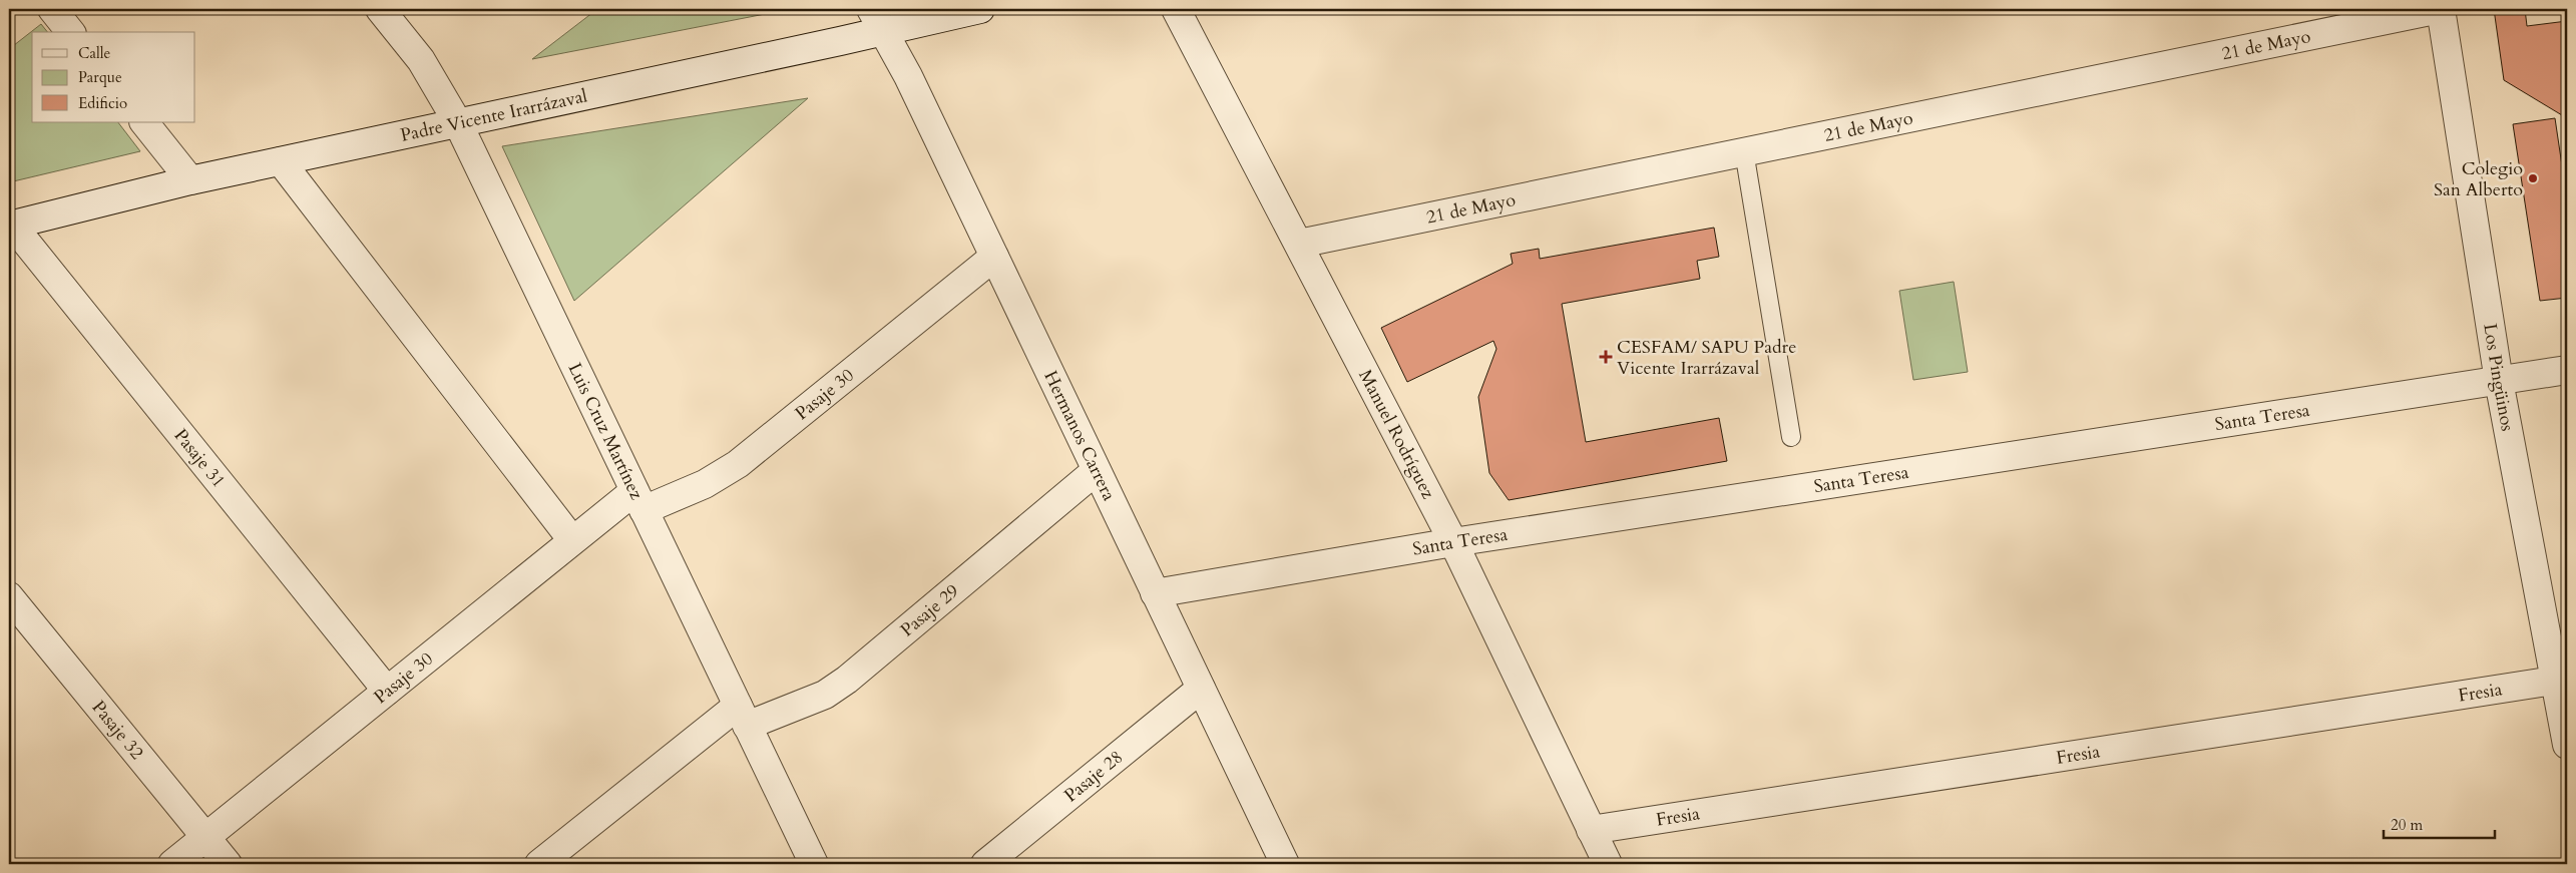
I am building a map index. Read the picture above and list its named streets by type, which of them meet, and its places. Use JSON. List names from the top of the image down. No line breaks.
{"streets":{"street":["21 de Mayo","Padre Vicente Irarrázaval","Los Pingüinos","Pasaje 30","Santa Teresa","Luis Cruz Martínez","Manuel Rodríguez","Hermanos Carrera","Pasaje 31","Pasaje 29","Fresia","Pasaje 32","Pasaje 28"]},"crossings":[["21 de Mayo","Los Pingüinos"],["21 de Mayo","Manuel Rodríguez"],["Padre Vicente Irarrázaval","Luis Cruz Martínez"],["Padre Vicente Irarrázaval","Hermanos Carrera"],["Padre Vicente Irarrázaval","Pasaje 31"],["Los Pingüinos","Santa Teresa"],["Los Pingüinos","Fresia"],["Pasaje 30","Luis Cruz Martínez"],["Pasaje 30","Hermanos Carrera"],["Pasaje 30","Pasaje 31"],["Pasaje 30","Pasaje 32"],["Santa Teresa","Manuel Rodríguez"],["Santa Teresa","Hermanos Carrera"],["Luis Cruz Martínez","Pasaje 29"],["Manuel Rodríguez","Fresia"],["Hermanos Carrera","Pasaje 29"],["Hermanos Carrera","Pasaje 28"]],"places":{"other":["Colegio San Alberto"],"health":["CESFAM/ SAPU Padre Vicente Irarrázaval"]},"legend":["Calle","Parque","Edificio"],"scale_bar":"20 m"}
